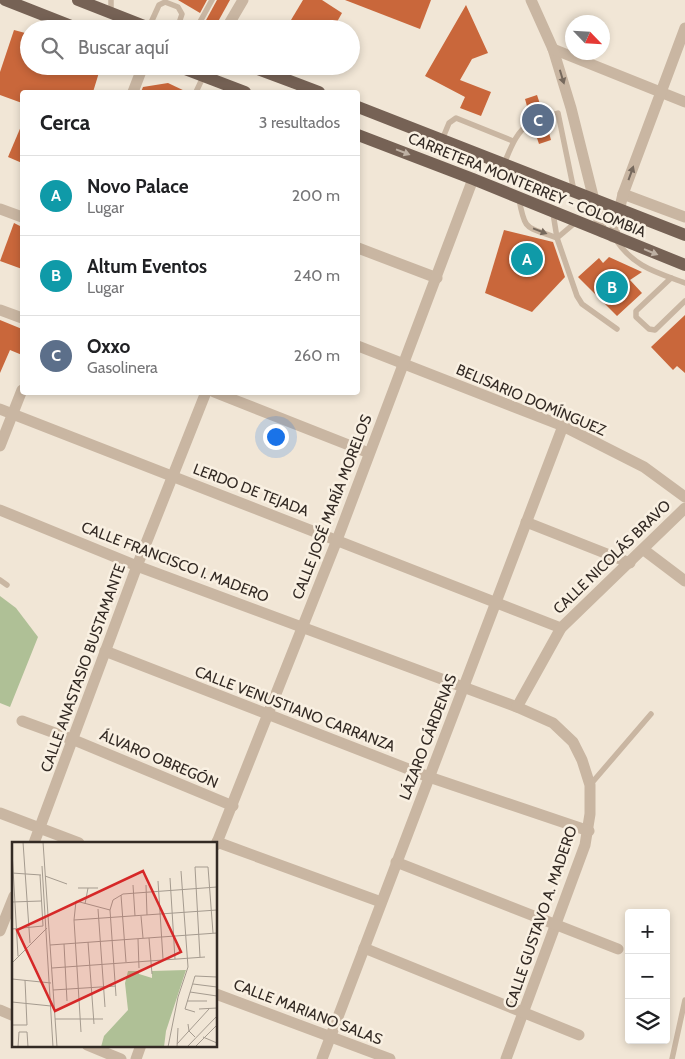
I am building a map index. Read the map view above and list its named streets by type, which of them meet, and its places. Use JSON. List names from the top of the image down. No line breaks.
{"streets":{"main road":["CARRETERA MONTERREY - COLOMBIA"],"street":["BELISARIO DOMÍNGUEZ","LERDO DE TEJADA","CALLE JOSÉ MARÍA MORELOS","CALLE NICOLÁS BRAVO","CALLE FRANCISCO I. MADERO","CALLE ANASTASIO BUSTAMANTE","CALLE VENUSTIANO CARRANZA","LÁZARO CÁRDENAS","ÁLVARO OBREGÓN","CALLE GUSTAVO A. MADERO","CALLE MARIANO SALAS"]},"crossings":[["CARRETERA MONTERREY - COLOMBIA","CALLE JOSÉ MARÍA MORELOS"],["BELISARIO DOMÍNGUEZ","CALLE JOSÉ MARÍA MORELOS"],["BELISARIO DOMÍNGUEZ","LÁZARO CÁRDENAS"],["LERDO DE TEJADA","CALLE JOSÉ MARÍA MORELOS"],["LERDO DE TEJADA","CALLE NICOLÁS BRAVO"],["LERDO DE TEJADA","CALLE ANASTASIO BUSTAMANTE"],["LERDO DE TEJADA","LÁZARO CÁRDENAS"],["CALLE JOSÉ MARÍA MORELOS","CALLE FRANCISCO I. MADERO"],["CALLE JOSÉ MARÍA MORELOS","CALLE VENUSTIANO CARRANZA"],["CALLE JOSÉ MARÍA MORELOS","ÁLVARO OBREGÓN"],["CALLE NICOLÁS BRAVO","CALLE FRANCISCO I. MADERO"],["CALLE FRANCISCO I. MADERO","CALLE ANASTASIO BUSTAMANTE"],["CALLE FRANCISCO I. MADERO","LÁZARO CÁRDENAS"],["CALLE FRANCISCO I. MADERO","CALLE GUSTAVO A. MADERO"],["CALLE ANASTASIO BUSTAMANTE","CALLE VENUSTIANO CARRANZA"],["CALLE ANASTASIO BUSTAMANTE","ÁLVARO OBREGÓN"],["CALLE VENUSTIANO CARRANZA","LÁZARO CÁRDENAS"],["CALLE VENUSTIANO CARRANZA","CALLE GUSTAVO A. MADERO"],["LÁZARO CÁRDENAS","CALLE MARIANO SALAS"]],"north":"bottom right","page":{"search":"Buscar aquí","heading":["Cerca","3 resultados"],"pins":["C","A","B"],"list":[{"mark":"A","name":"Novo Palace","note":"Lugar","value":"200 m"},{"mark":"B","name":"Altum Eventos","note":"Lugar","value":"240 m"},{"mark":"C","name":"Oxxo","note":"Gasolinera","value":"260 m"}],"map_buttons":["+","−"]}}
